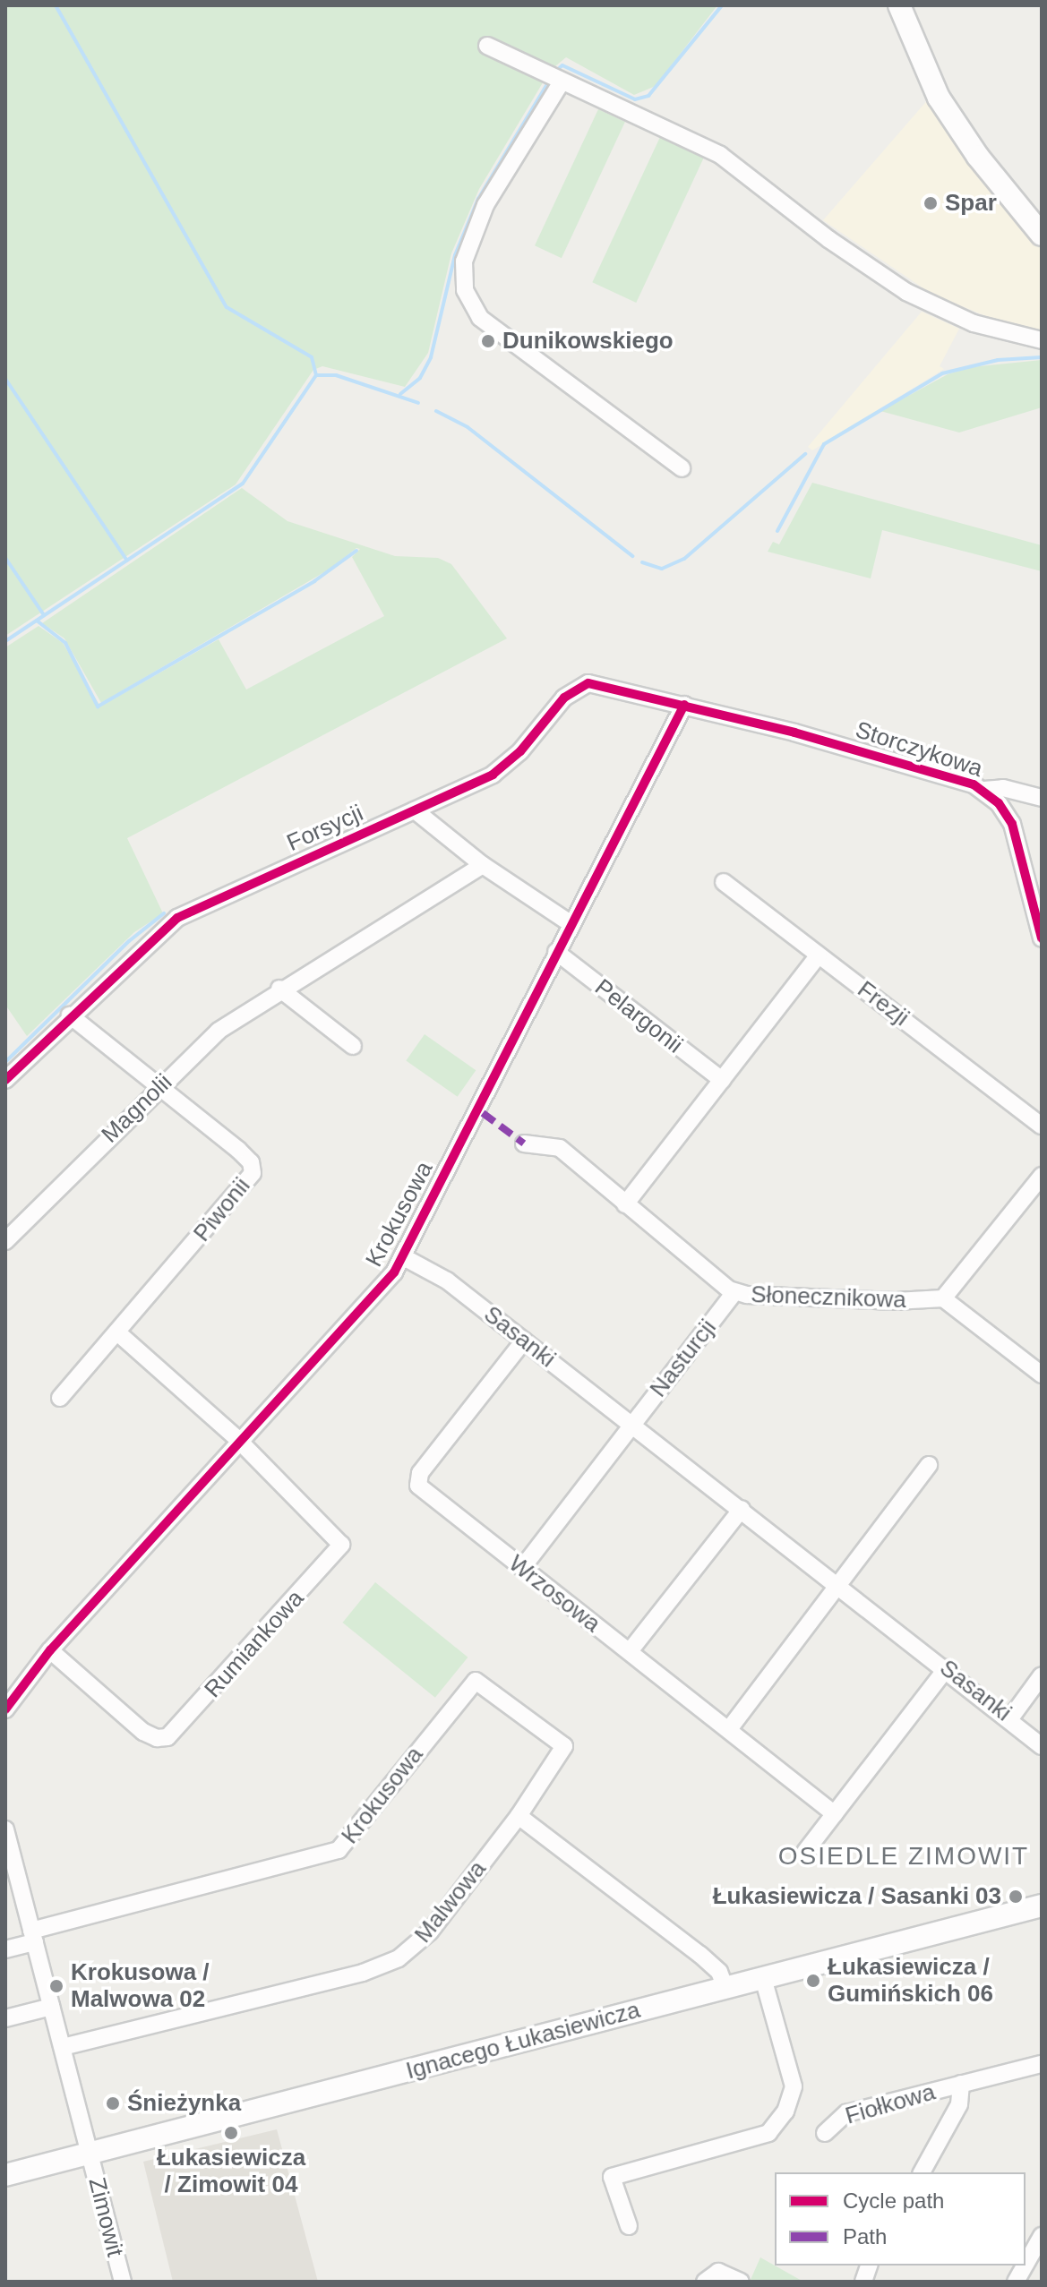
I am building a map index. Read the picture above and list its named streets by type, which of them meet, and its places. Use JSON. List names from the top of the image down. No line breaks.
{"streets":{"street":["Storczykowa","Forsycji","Frezji","Pelargonii","Magnolii","Piwonii","Krokusowa","Słonecznikowa","Sasanki","Nasturcji","Wrzosowa","Rumiankowa","Malwowa","Ignacego Łukasiewicza","Fiołkowa","Zimowit"]},"crossings":[["Storczykowa","Forsycji"],["Storczykowa","Krokusowa"],["Forsycji","Piwonii"],["Forsycji","Krokusowa"],["Pelargonii","Krokusowa"],["Magnolii","Piwonii"],["Krokusowa","Sasanki"],["Krokusowa","Rumiankowa"],["Krokusowa","Malwowa"],["Słonecznikowa","Nasturcji"],["Sasanki","Nasturcji"],["Sasanki","Wrzosowa"],["Ignacego Łukasiewicza","Zimowit"]],"districts":["OSIEDLE ZIMOWIT"],"places":["Spar","Dunikowskiego","Łukasiewicza / Sasanki 03","Łukasiewicza / Gumińskich 06","Krokusowa / Malwowa 02","Śnieżynka","Łukasiewicza / Zimowit 04"],"legend":["Cycle path","Path"]}
